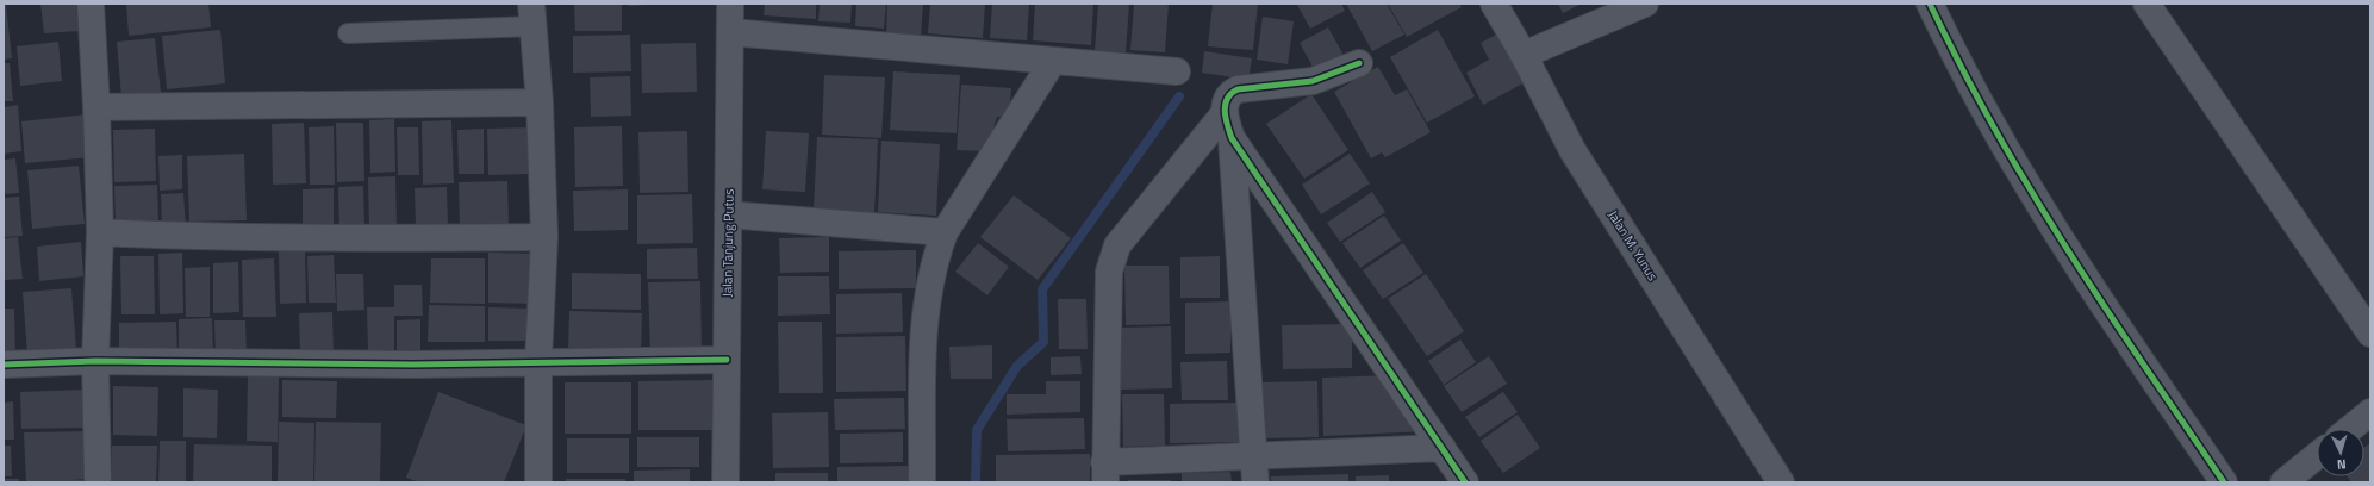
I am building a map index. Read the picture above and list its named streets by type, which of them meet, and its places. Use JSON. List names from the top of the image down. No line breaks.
{"streets":{"street":["Jalan Tanjung Putus","Jalan M. Yunus"]},"north":"bottom"}
